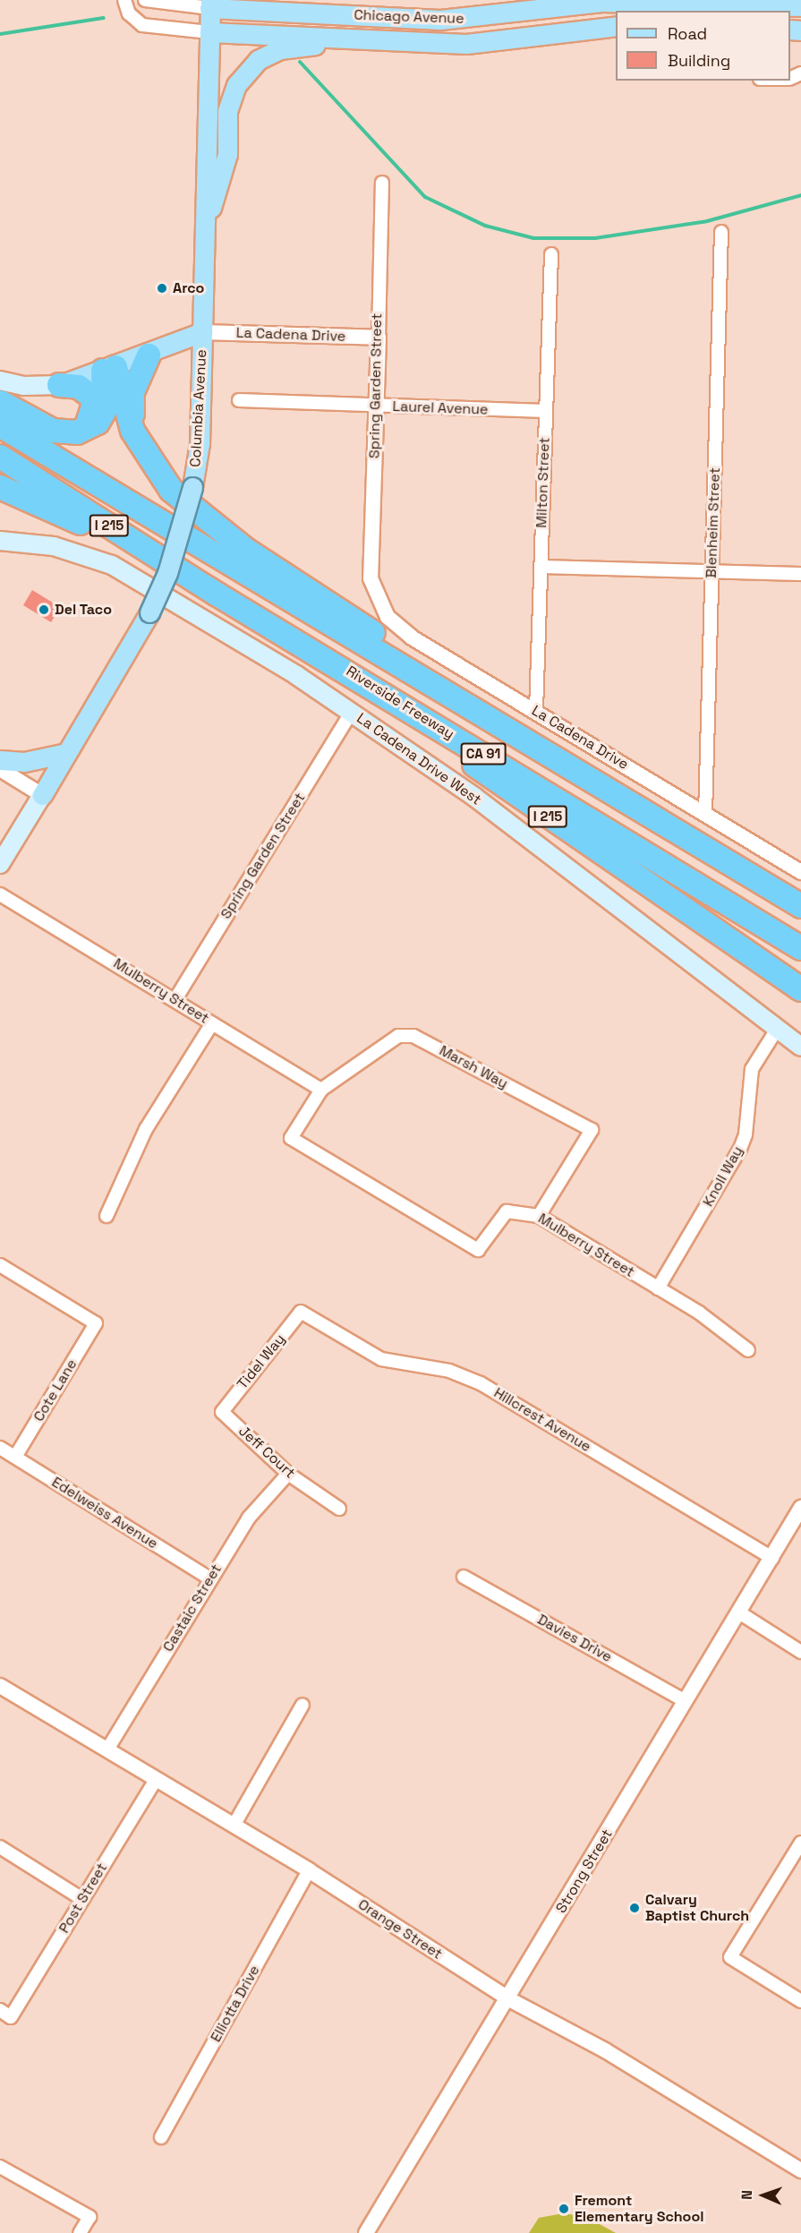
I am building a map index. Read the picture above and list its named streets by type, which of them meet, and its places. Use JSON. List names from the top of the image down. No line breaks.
{"streets":{"highway":["I 215","Riverside Freeway","CA 91"],"main road":["Chicago Avenue","Columbia Avenue","La Cadena Drive West"],"street":["La Cadena Drive","Spring Garden Street","Laurel Avenue","Milton Street","Blenheim Street","Mulberry Street","Marsh Way","Knoll Way","Tidel Way","Cote Lane","Hillcrest Avenue","Jeff Court","Edelweiss Avenue","Castaic Street","Davies Drive","Strong Street","Post Street","Orange Street","Elliotta Drive"]},"crossings":[["Chicago Avenue","Columbia Avenue"],["La Cadena Drive","Spring Garden Street"],["La Cadena Drive","Columbia Avenue"],["La Cadena Drive","Milton Street"],["La Cadena Drive","Blenheim Street"],["Spring Garden Street","Laurel Avenue"],["Spring Garden Street","La Cadena Drive West"],["Spring Garden Street","Mulberry Street"],["Laurel Avenue","Milton Street"],["I 215","Riverside Freeway"],["La Cadena Drive West","Knoll Way"],["Mulberry Street","Marsh Way"],["Mulberry Street","Knoll Way"],["Tidel Way","Hillcrest Avenue"],["Tidel Way","Jeff Court"],["Cote Lane","Edelweiss Avenue"],["Hillcrest Avenue","Strong Street"],["Jeff Court","Castaic Street"],["Edelweiss Avenue","Castaic Street"],["Castaic Street","Orange Street"],["Davies Drive","Strong Street"],["Strong Street","Orange Street"],["Post Street","Orange Street"],["Orange Street","Elliotta Drive"]],"places":["Arco","Del Taco","Calvary Baptist Church","Fremont Elementary School"],"legend":["Road","Building"],"north":"left"}
